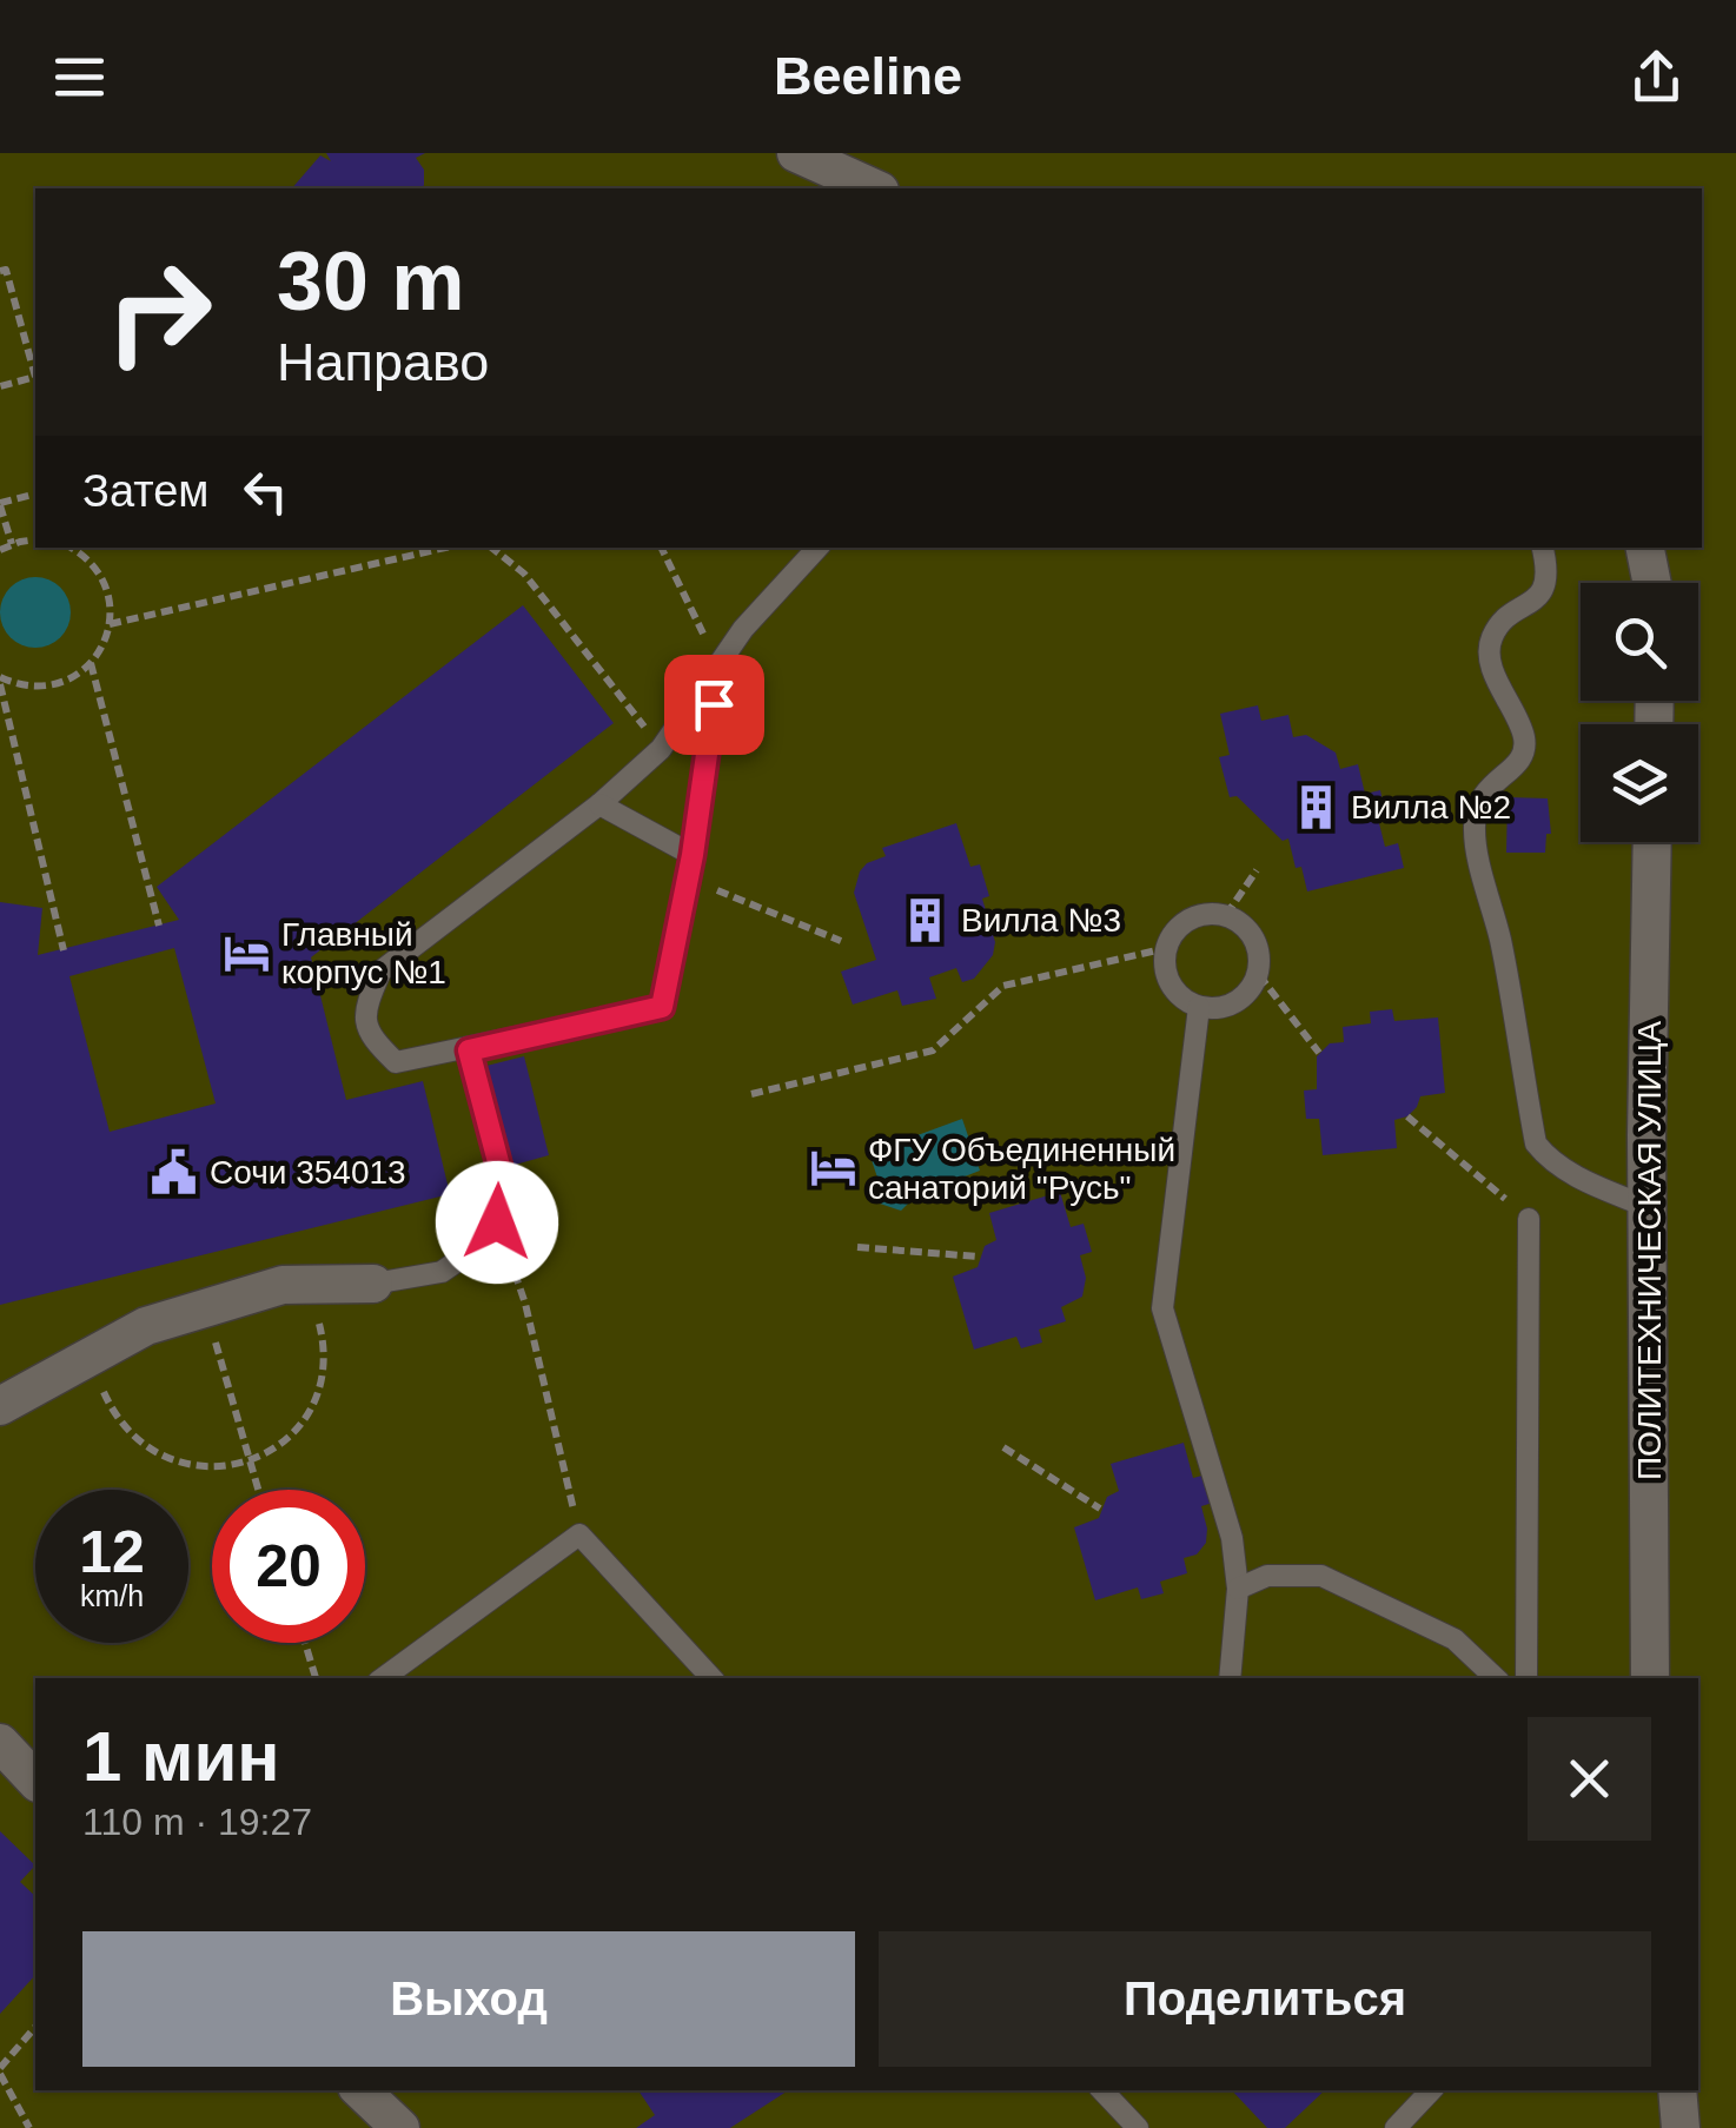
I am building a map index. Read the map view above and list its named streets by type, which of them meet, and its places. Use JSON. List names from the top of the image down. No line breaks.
{"streets":{"street":["ПОЛИТЕХНИЧЕСКАЯ УЛИЦА"]},"places":{"building":["Вилла №2","Вилла №3"],"hotel":["Главный корпус №1","ФГУ Объединенный санаторий \"Русь\""],"public building":["Сочи 354013"]},"page":{"header":"Beeline","turn":["30 m","Направо"],"then":"Затем","speed":"12 km/h","limit":"20","heading":["1 мин","110 m · 19:27"],"buttons":["Выход","Поделиться"]}}
